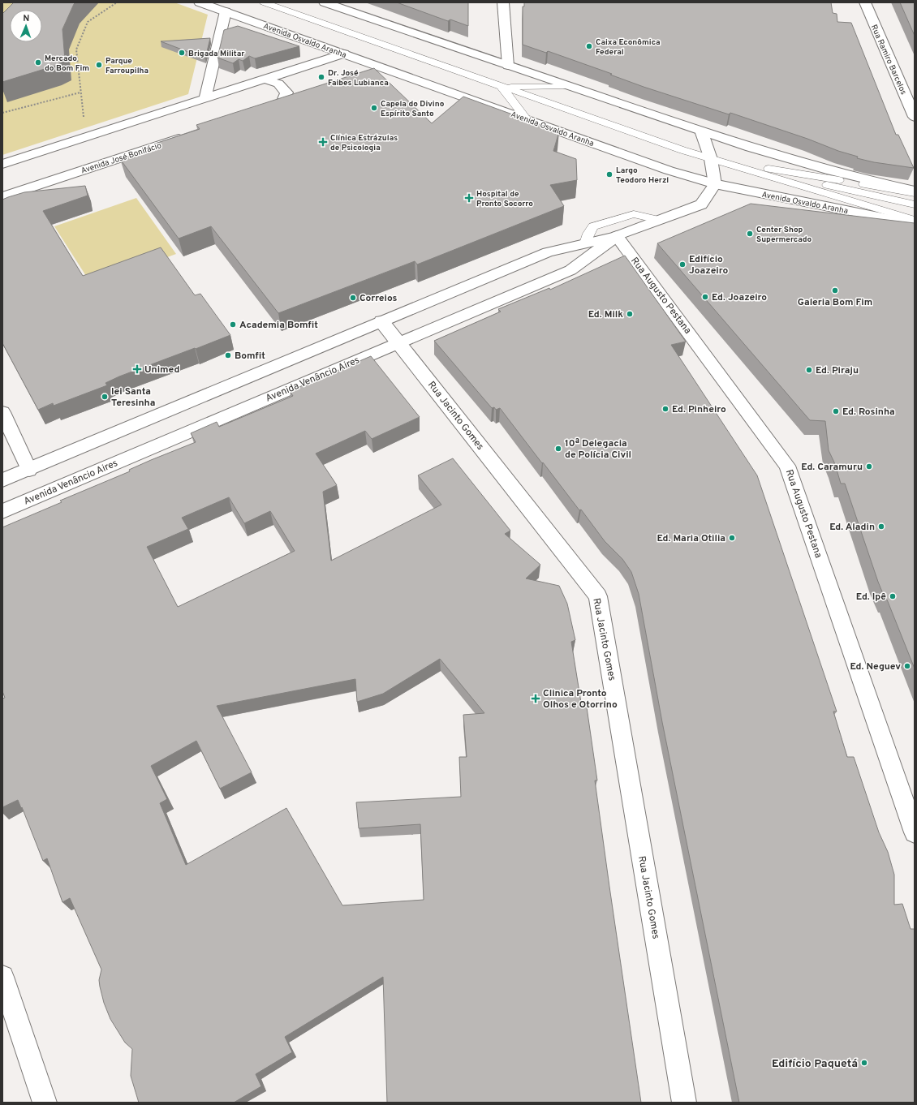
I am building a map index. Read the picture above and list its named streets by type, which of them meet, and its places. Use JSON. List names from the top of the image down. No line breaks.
{"streets":{"main road":["Avenida Osvaldo Aranha","Rua Ramiro Barcelos","Avenida José Bonifácio","Rua Augusto Pestana","Avenida Venâncio Aires","Rua Jacinto Gomes"]},"crossings":[["Avenida Osvaldo Aranha","Avenida Venâncio Aires"],["Rua Augusto Pestana","Avenida Venâncio Aires"],["Avenida Venâncio Aires","Rua Jacinto Gomes"]],"places":{"other":["Caixa Econômica Federal","Brigada Militar","Mercado do Bom Fim","Parque Farroupilha","Dr. José Faibes Lubianca","Capela do Divino Espírito Santo","Largo Teodoro Herzl","Center Shop Supermercado","Edifício Joazeiro","Galeria Bom Fim","Ed. Joazeiro","Correios","Ed. Milk","Academia Bomfit","Bomfit","Ed. Piraju","Iei Santa Teresinha","Ed. Pinheiro","Ed. Rosinha","10ª Delegacia de Polícia Civil","Ed. Caramuru","Ed. Aladin","Ed. Maria Otilia","Ed. Ipê","Ed. Neguev","Edifício Paquetá"],"health":["Clínica Estrázulas de Psicologia","Hospital de Pronto Socorro","Unimed","Clinica Pronto Olhos e Otorrino"]},"north":"top"}
